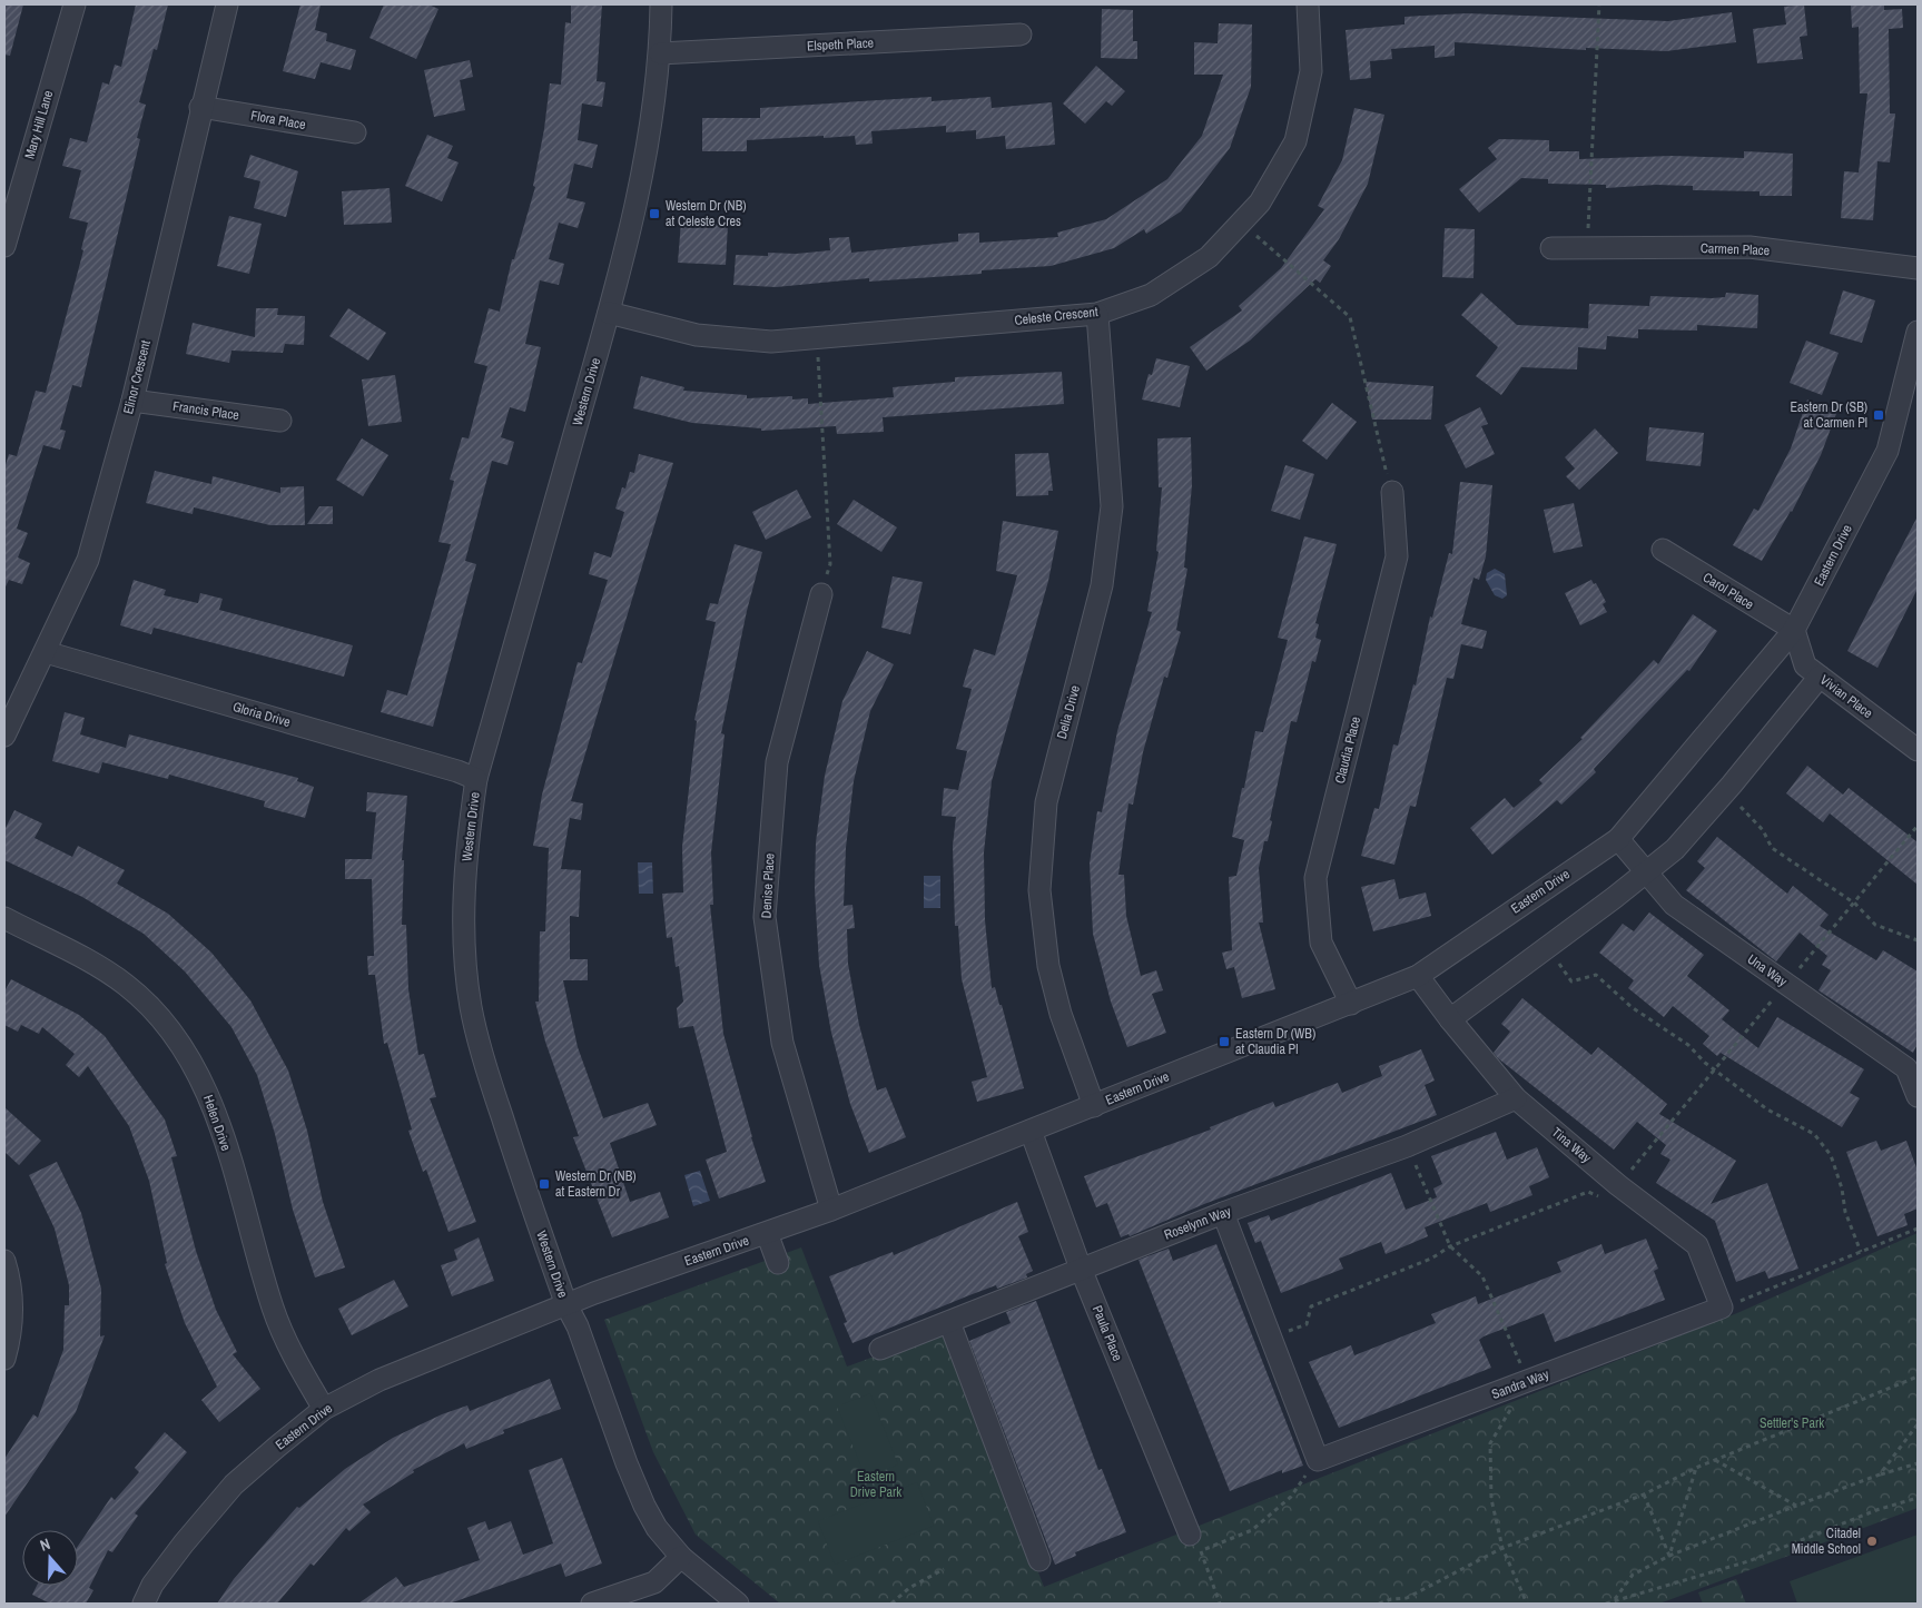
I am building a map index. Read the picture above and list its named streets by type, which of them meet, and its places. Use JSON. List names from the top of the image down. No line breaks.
{"streets":{"street":["Elspeth Place","Flora Place","Mary Hill Lane","Carmen Place","Celeste Crescent","Elinor Crescent","Western Drive","Francis Place","Eastern Drive","Carol Place","Vivian Place","Delia Drive","Gloria Drive","Claudia Place","Denise Place","Una Way","Helen Drive","Tina Way","Roselynn Way","Paula Place","Sandra Way"]},"crossings":[["Elspeth Place","Western Drive"],["Flora Place","Elinor Crescent"],["Celeste Crescent","Western Drive"],["Celeste Crescent","Delia Drive"],["Elinor Crescent","Francis Place"],["Elinor Crescent","Gloria Drive"],["Western Drive","Eastern Drive"],["Western Drive","Gloria Drive"],["Eastern Drive","Carol Place"],["Eastern Drive","Vivian Place"],["Eastern Drive","Delia Drive"],["Eastern Drive","Claudia Place"],["Eastern Drive","Denise Place"],["Eastern Drive","Una Way"],["Eastern Drive","Helen Drive"],["Eastern Drive","Tina Way"],["Eastern Drive","Paula Place"],["Carol Place","Vivian Place"],["Tina Way","Roselynn Way"],["Tina Way","Sandra Way"],["Roselynn Way","Paula Place"]],"parks":["Settler's Park","Eastern Drive Park"],"places":{"transit":["Western Dr (NB) at Celeste Cres","Eastern Dr (SB) at Carmen Pl","Eastern Dr (WB) at Claudia Pl","Western Dr (NB) at Eastern Dr"],"other":["Citadel Middle School"]},"north":"top"}
